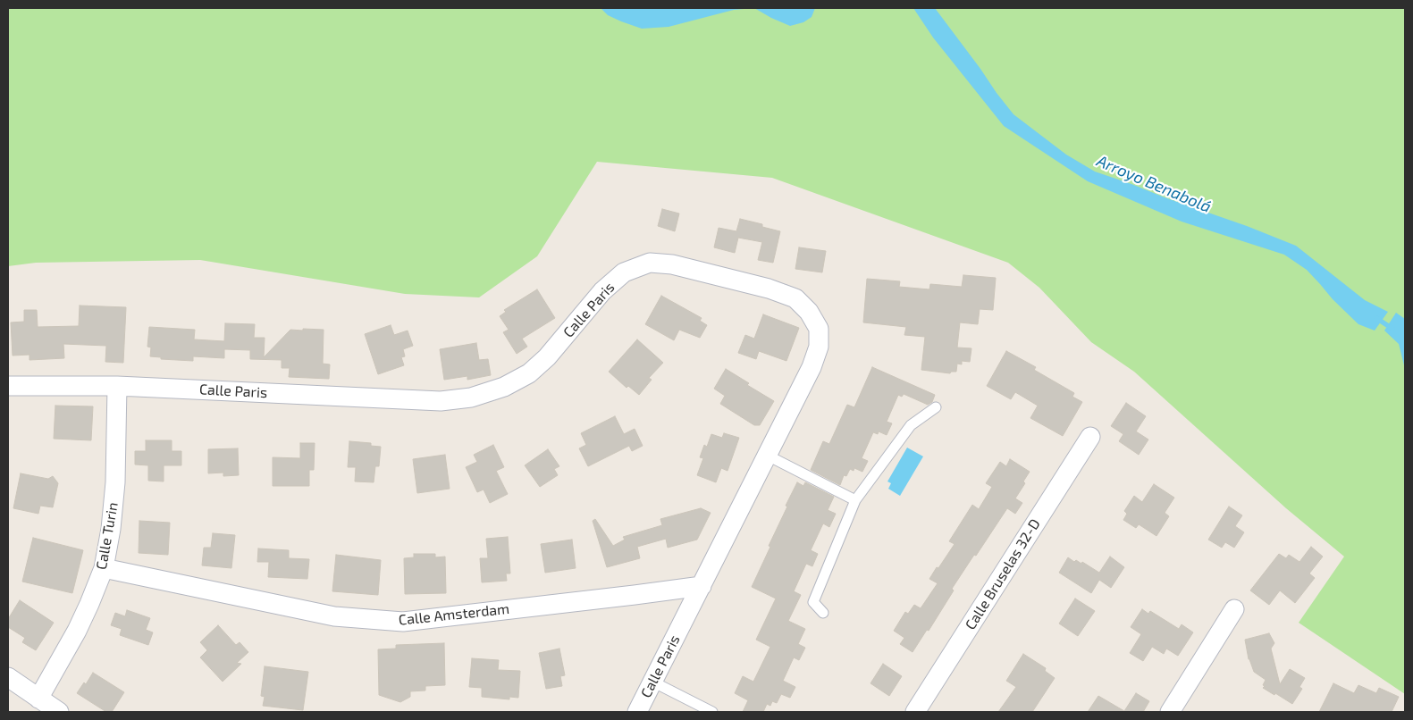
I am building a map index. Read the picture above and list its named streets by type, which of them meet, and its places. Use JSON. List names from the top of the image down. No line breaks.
{"streets":{"street":["Calle Paris","Calle Turin","Calle Bruselas 32-D","Calle Amsterdam"]},"crossings":[["Calle Paris","Calle Turin"],["Calle Paris","Calle Amsterdam"],["Calle Turin","Calle Amsterdam"]],"water":["Arroyo Benabolá"]}
